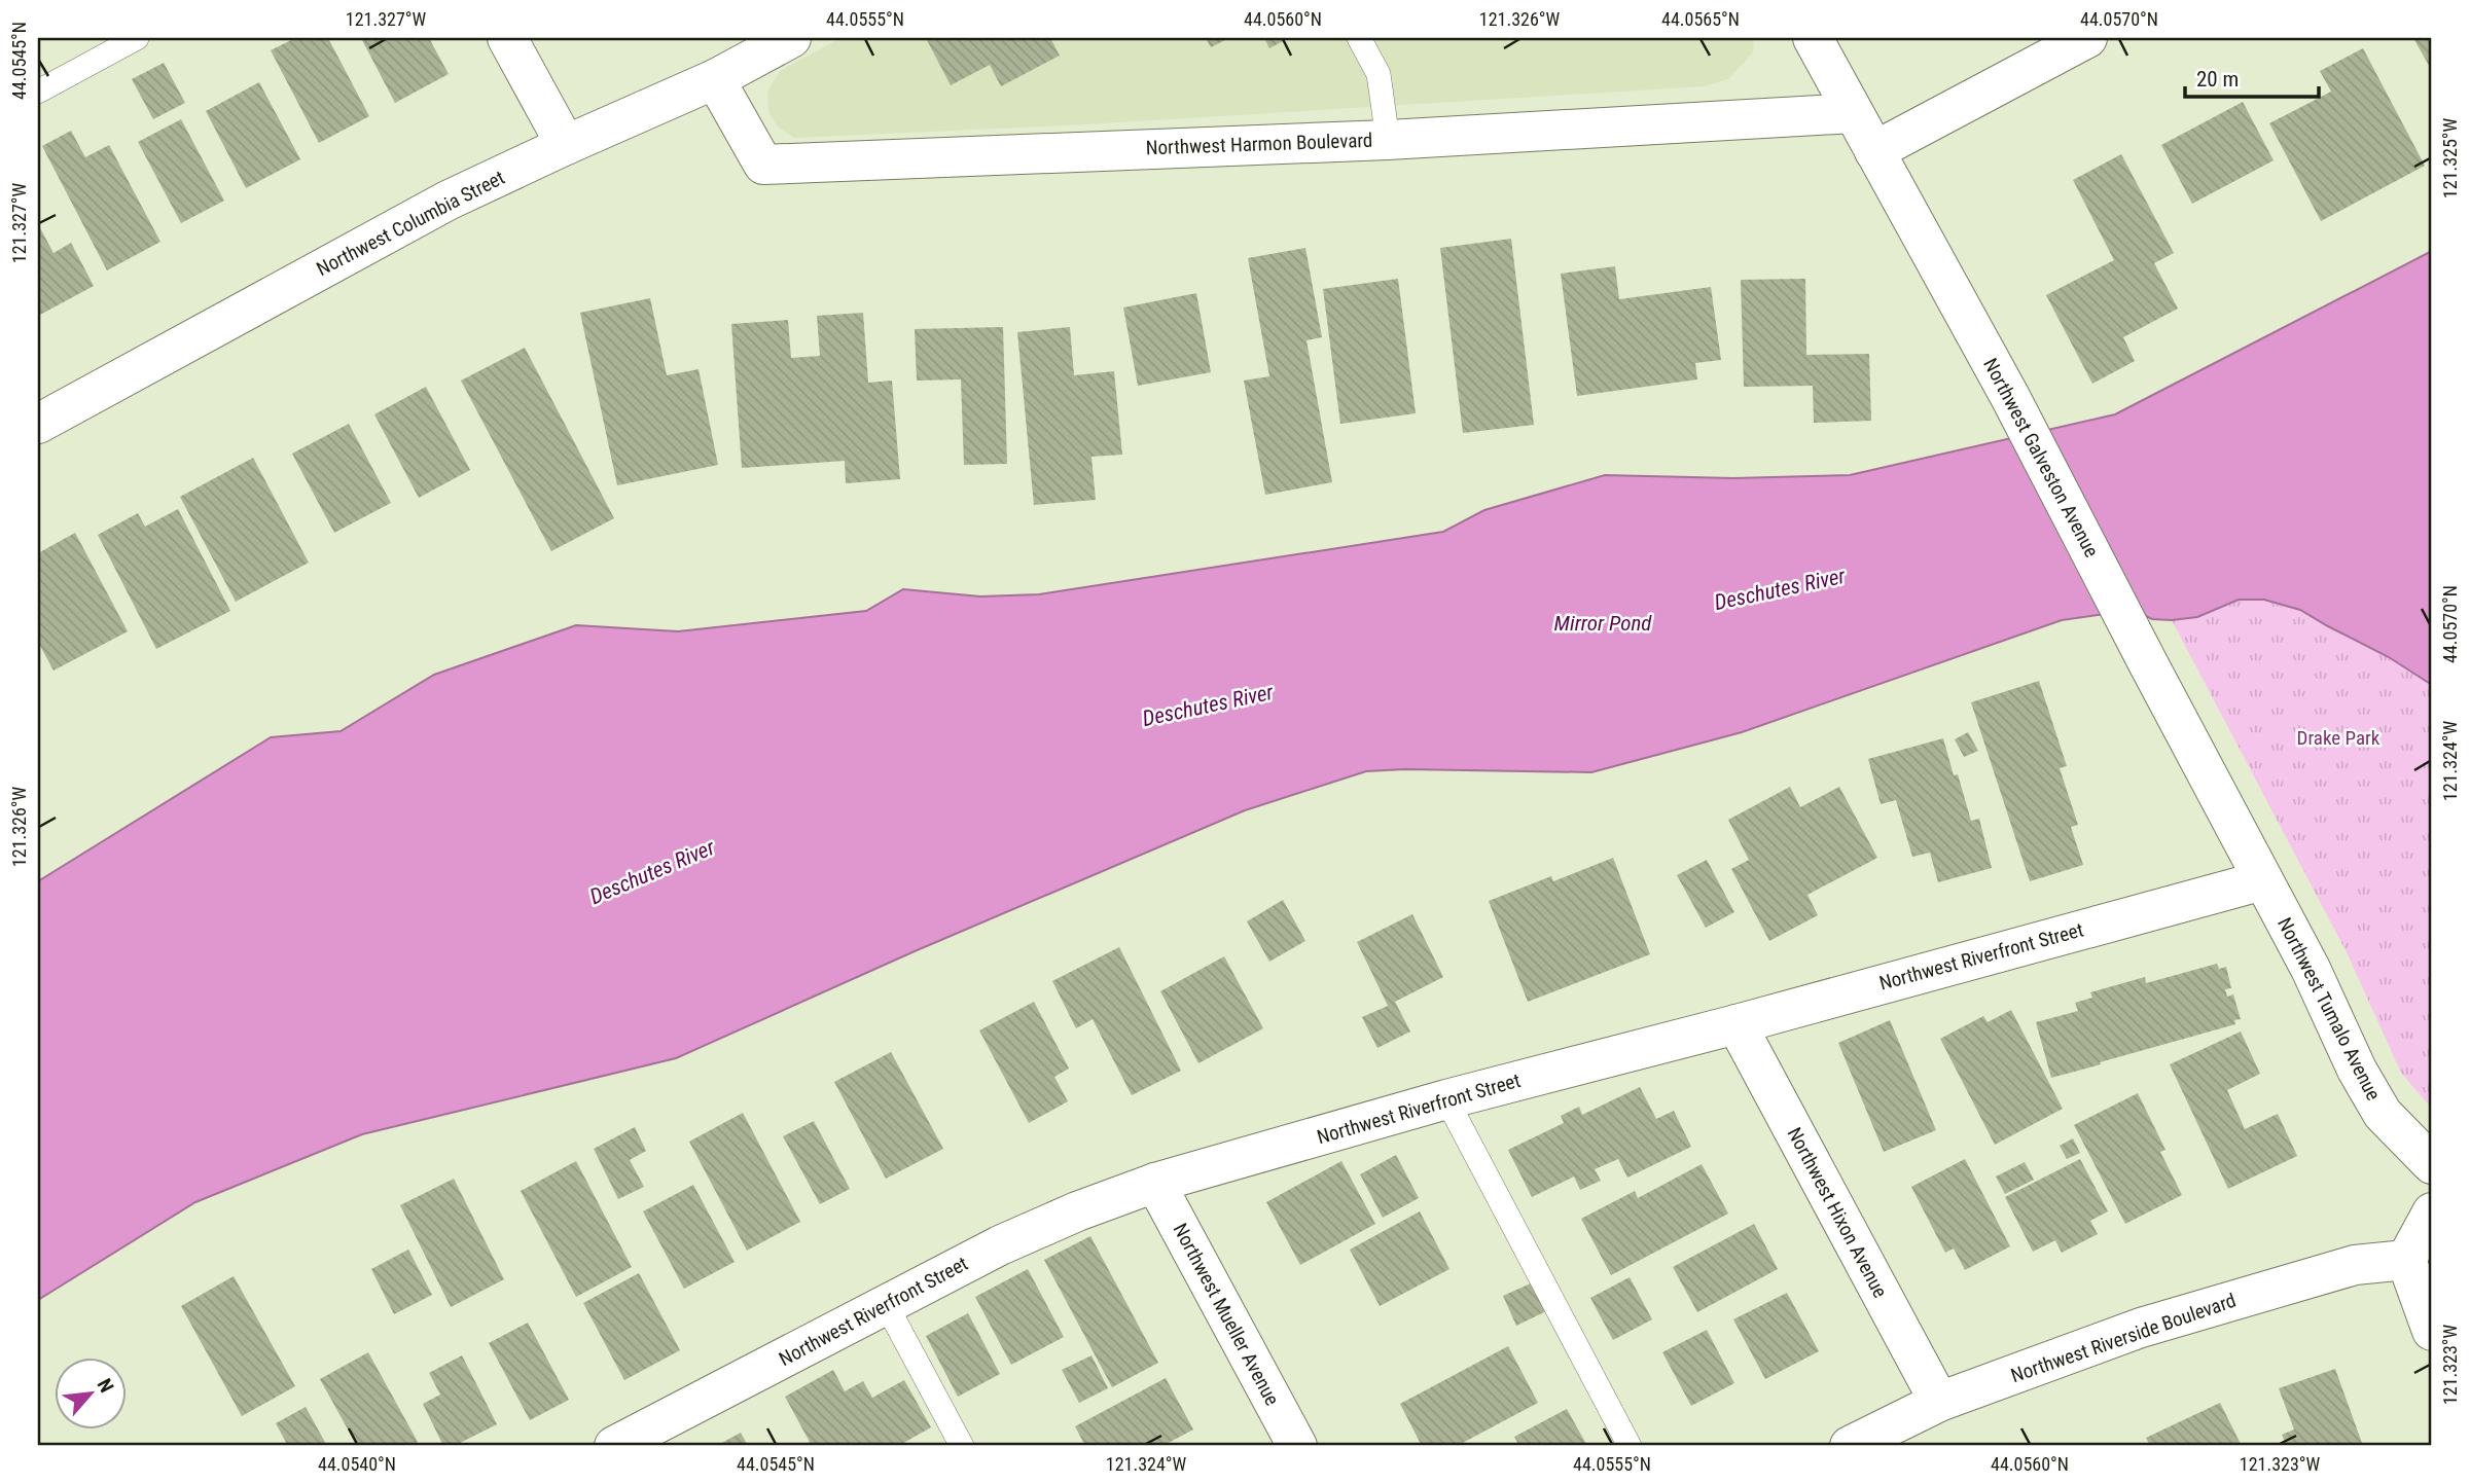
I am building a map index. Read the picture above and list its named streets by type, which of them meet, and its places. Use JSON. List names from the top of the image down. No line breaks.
{"streets":{"street":["Northwest Harmon Boulevard","Northwest Columbia Street","Northwest Galveston Avenue","Northwest Riverfront Street","Northwest Tumalo Avenue","Northwest Hixon Avenue","Northwest Mueller Avenue","Northwest Riverside Boulevard"]},"crossings":[["Northwest Harmon Boulevard","Northwest Columbia Street"],["Northwest Harmon Boulevard","Northwest Galveston Avenue"],["Northwest Galveston Avenue","Northwest Riverfront Street"],["Northwest Galveston Avenue","Northwest Tumalo Avenue"],["Northwest Riverfront Street","Northwest Tumalo Avenue"],["Northwest Riverfront Street","Northwest Hixon Avenue"],["Northwest Riverfront Street","Northwest Mueller Avenue"],["Northwest Hixon Avenue","Northwest Riverside Boulevard"]],"water":["Deschutes River","Mirror Pond"],"parks":["Drake Park"],"scale_bar":"20 m","north":"top right","coordinates":["121.327°W","44.0555°N","44.0560°N","121.326°W","44.0565°N","44.0570°N","44.0545°N","121.325°W","121.324°W","121.323°W","44.0540°N"]}
